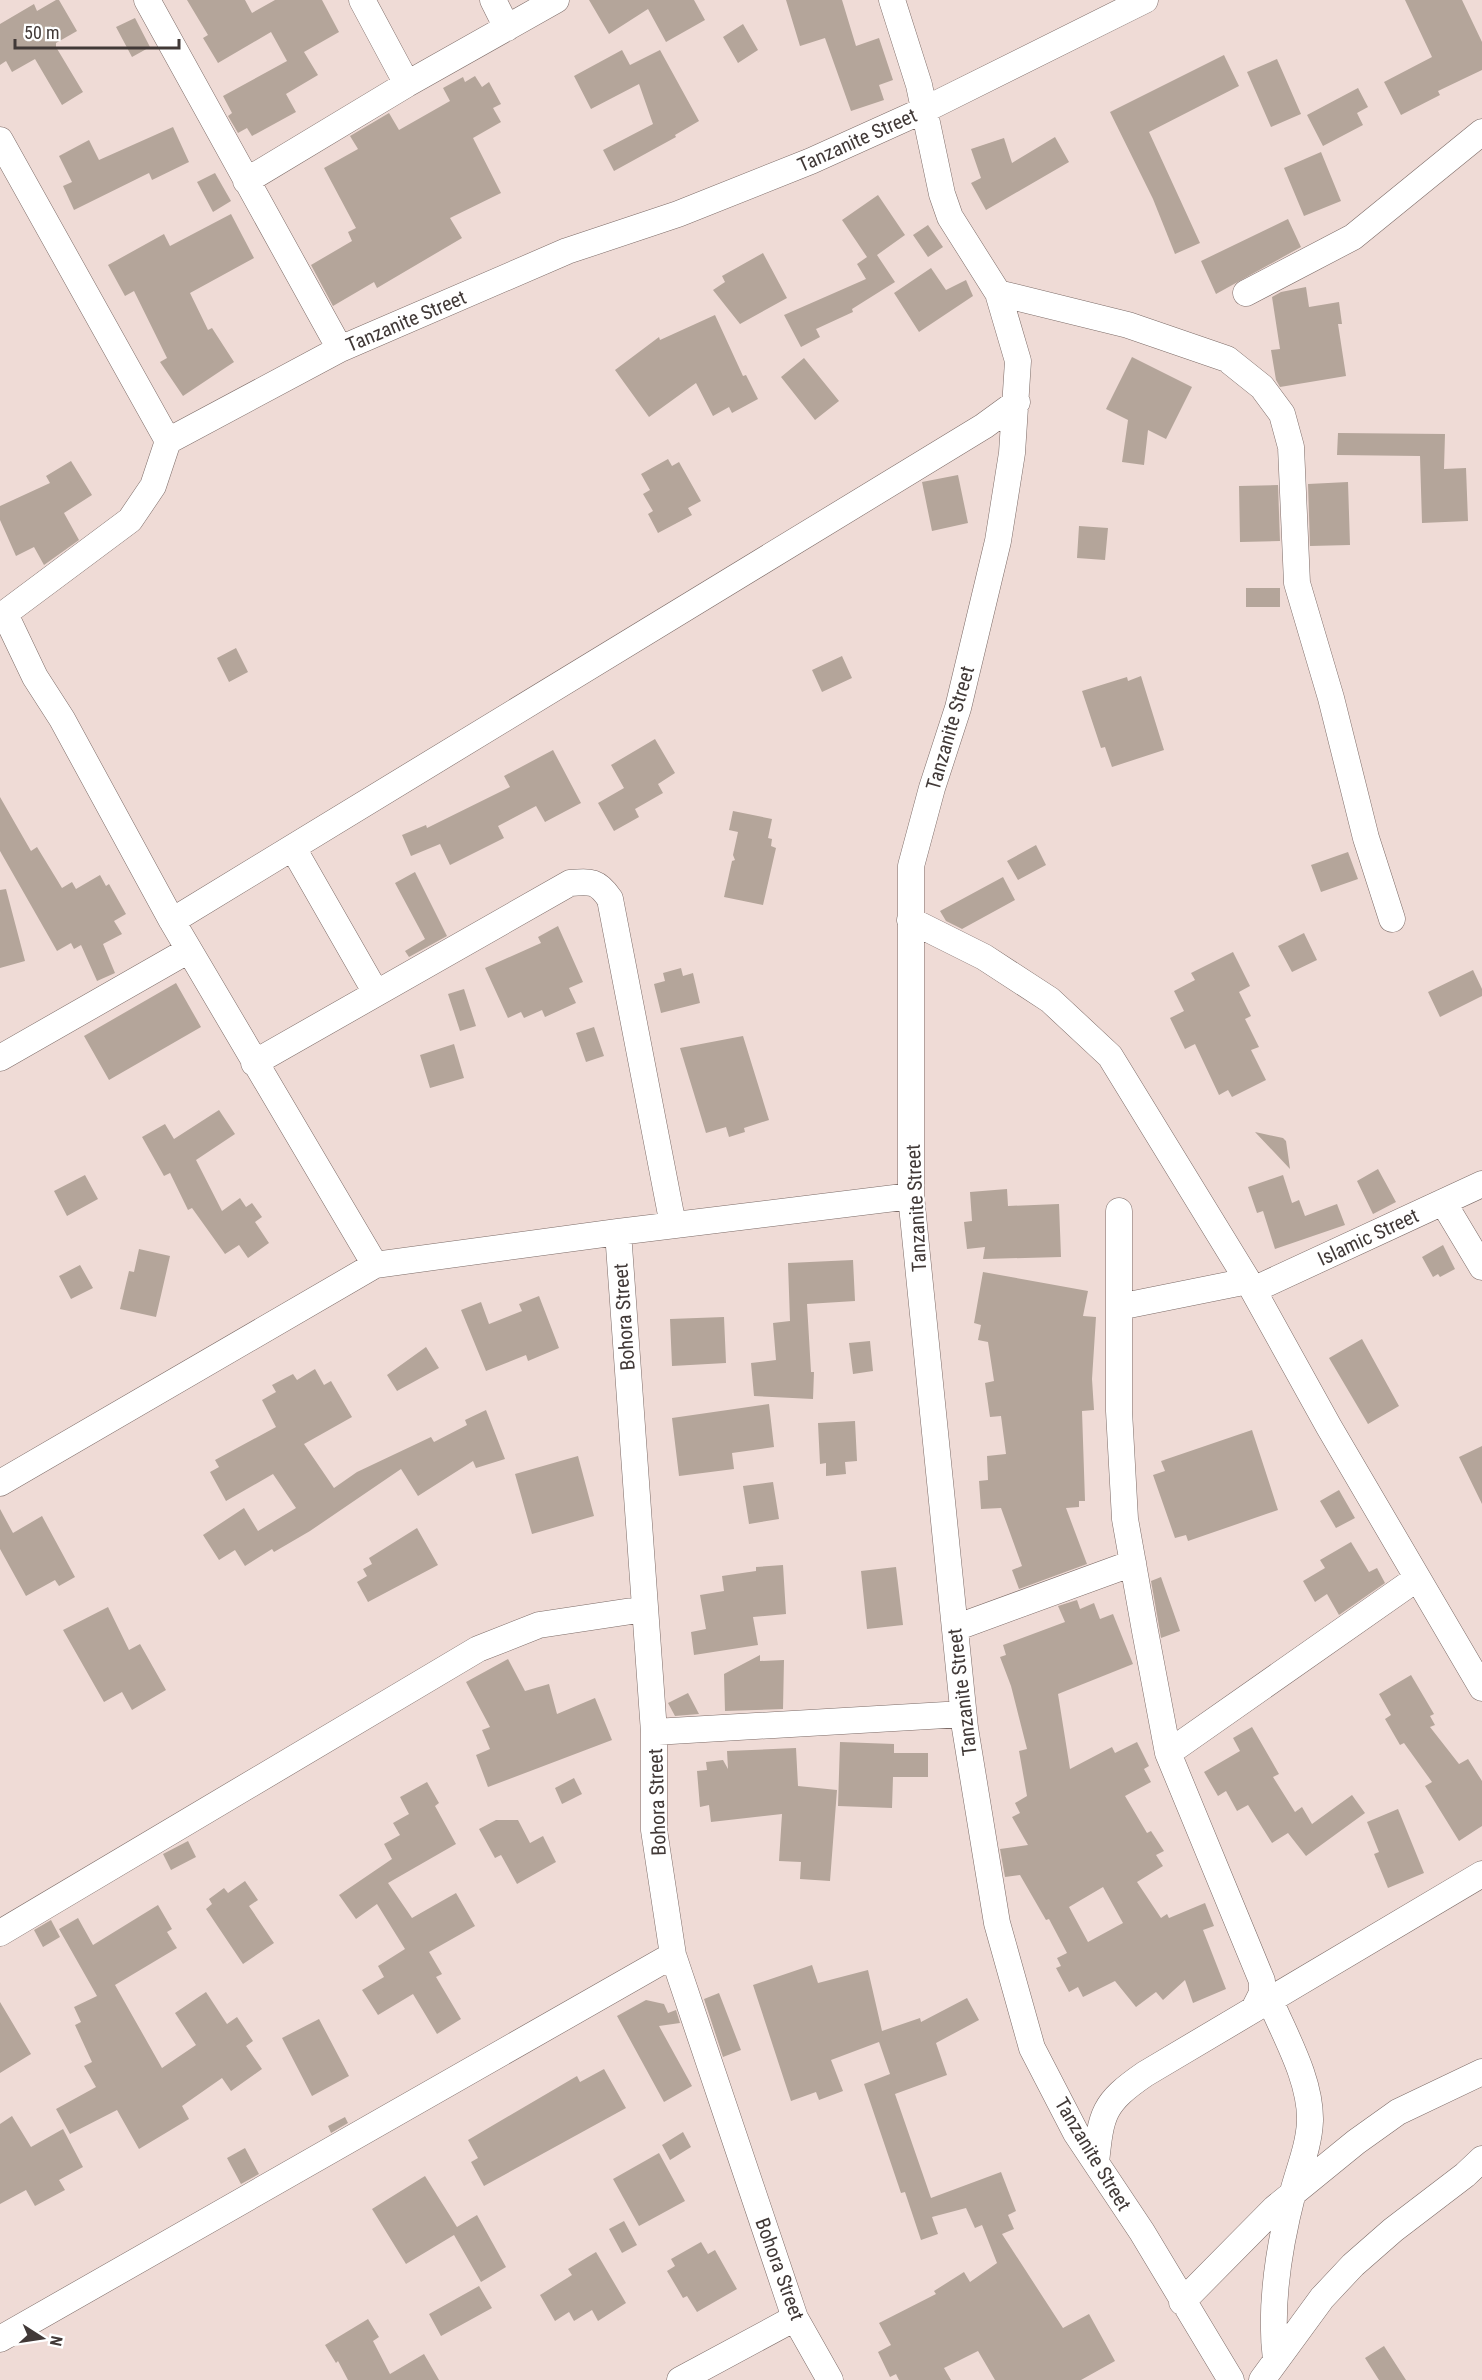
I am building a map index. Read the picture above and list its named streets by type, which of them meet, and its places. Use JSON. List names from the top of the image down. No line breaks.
{"streets":{"street":["Tanzanite Street","Islamic Street","Bohora Street"]},"scale_bar":"50 m","north":"right"}
